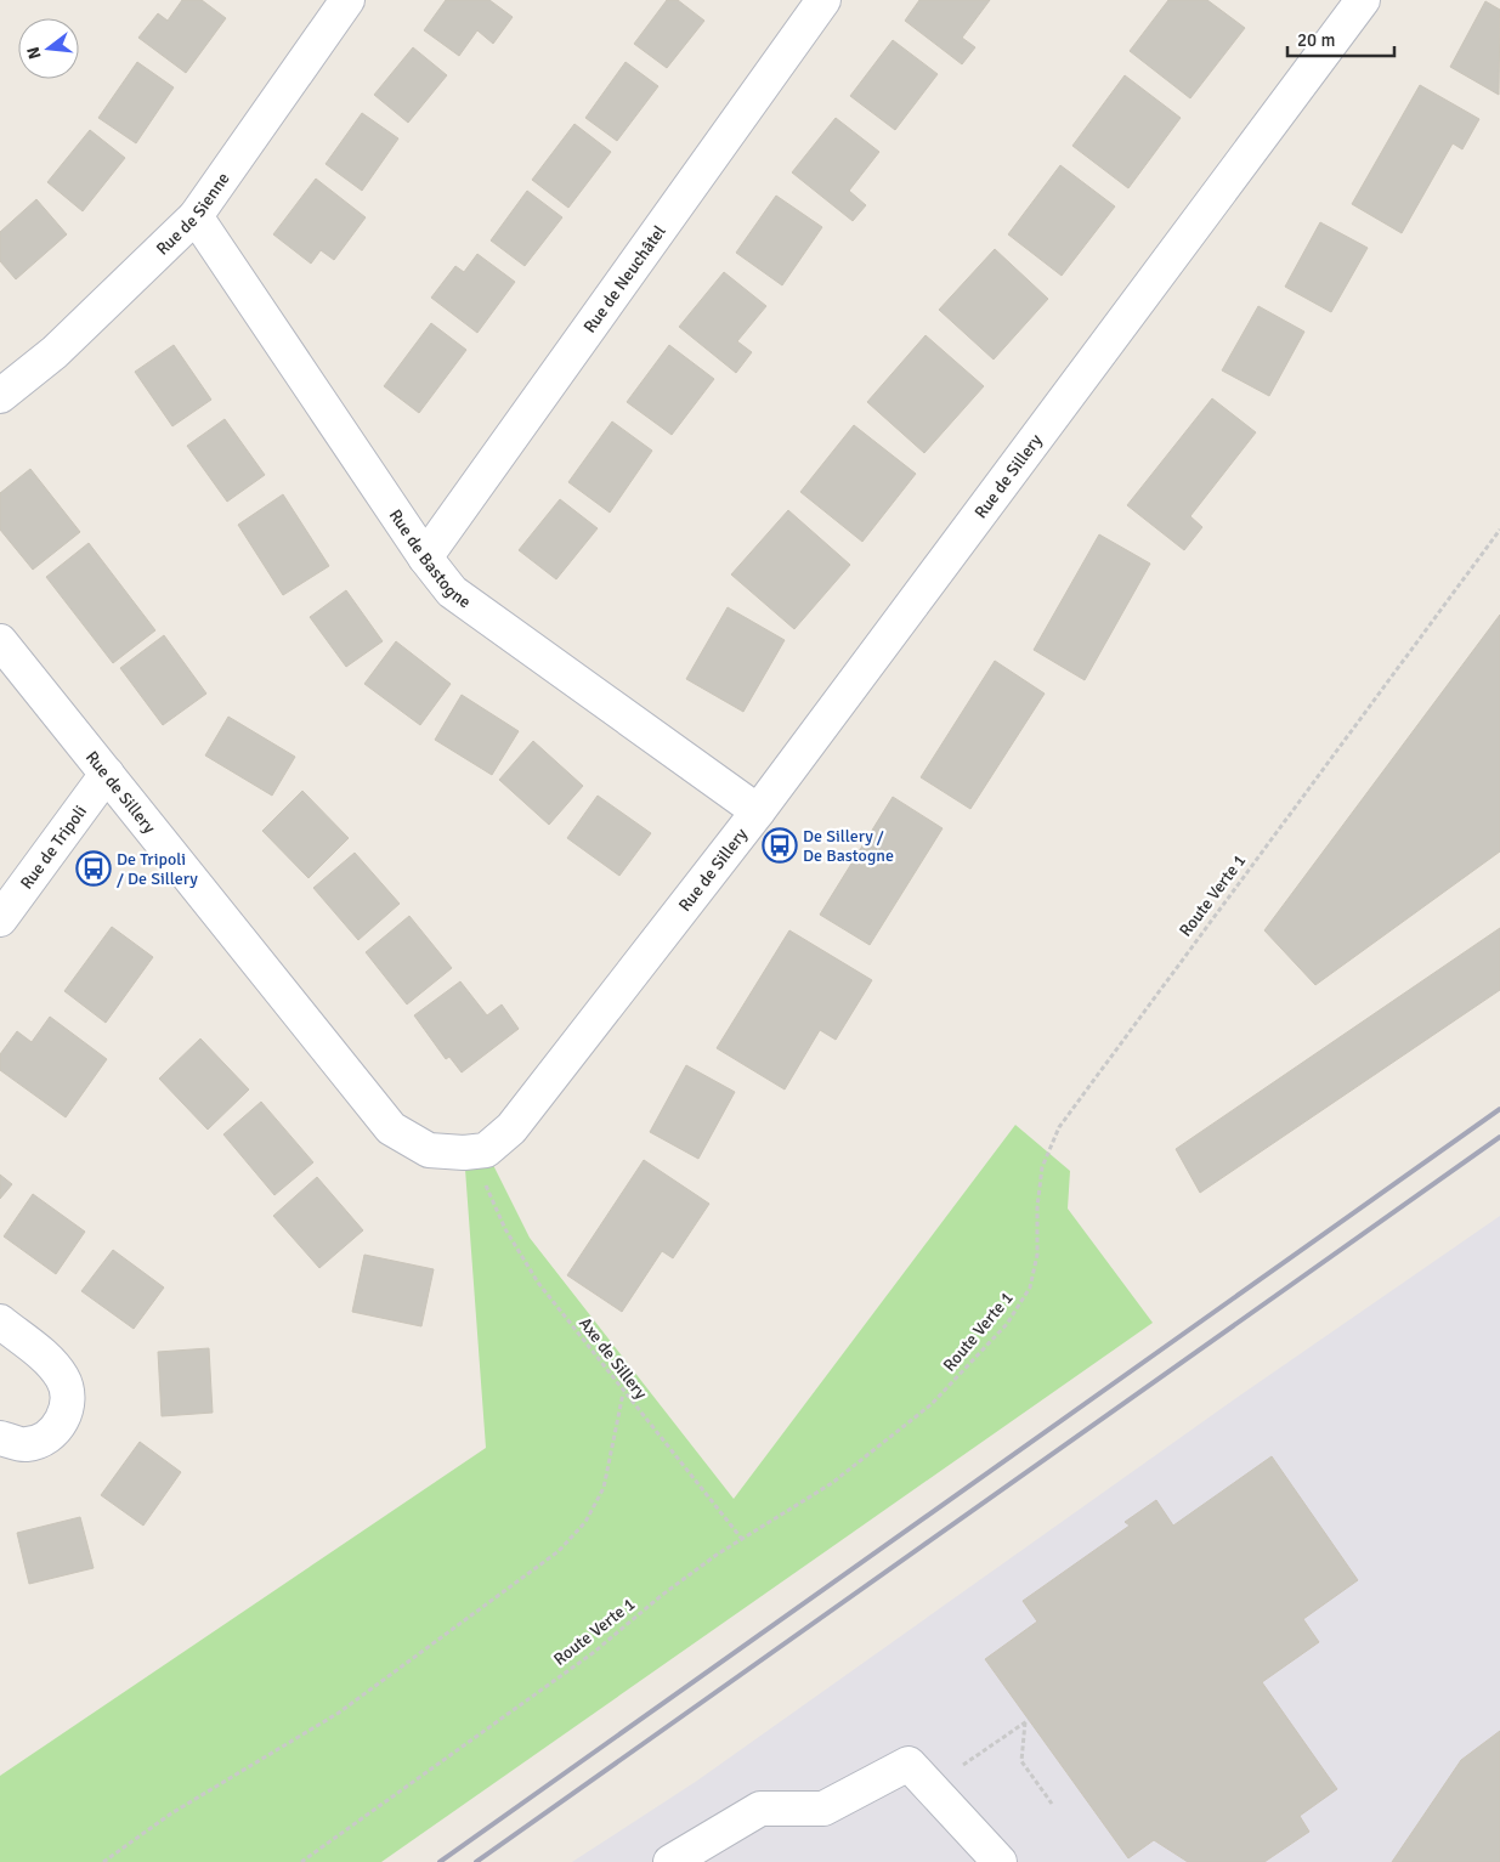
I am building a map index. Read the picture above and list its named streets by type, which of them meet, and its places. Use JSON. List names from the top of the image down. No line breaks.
{"streets":{"street":["Rue de Sienne","Rue de Neuchâtel","Rue de Sillery","Rue de Bastogne","Rue de Tripoli"],"path":["Route Verte 1","Axe de Sillery"]},"crossings":[["Rue de Sienne","Rue de Bastogne"],["Rue de Neuchâtel","Rue de Bastogne"],["Rue de Sillery","Rue de Bastogne"],["Rue de Sillery","Rue de Tripoli"],["Route Verte 1","Axe de Sillery"]],"places":{"bus stop":["De Sillery / De Bastogne","De Tripoli / De Sillery"]},"scale_bar":"20 m","north":"left"}
